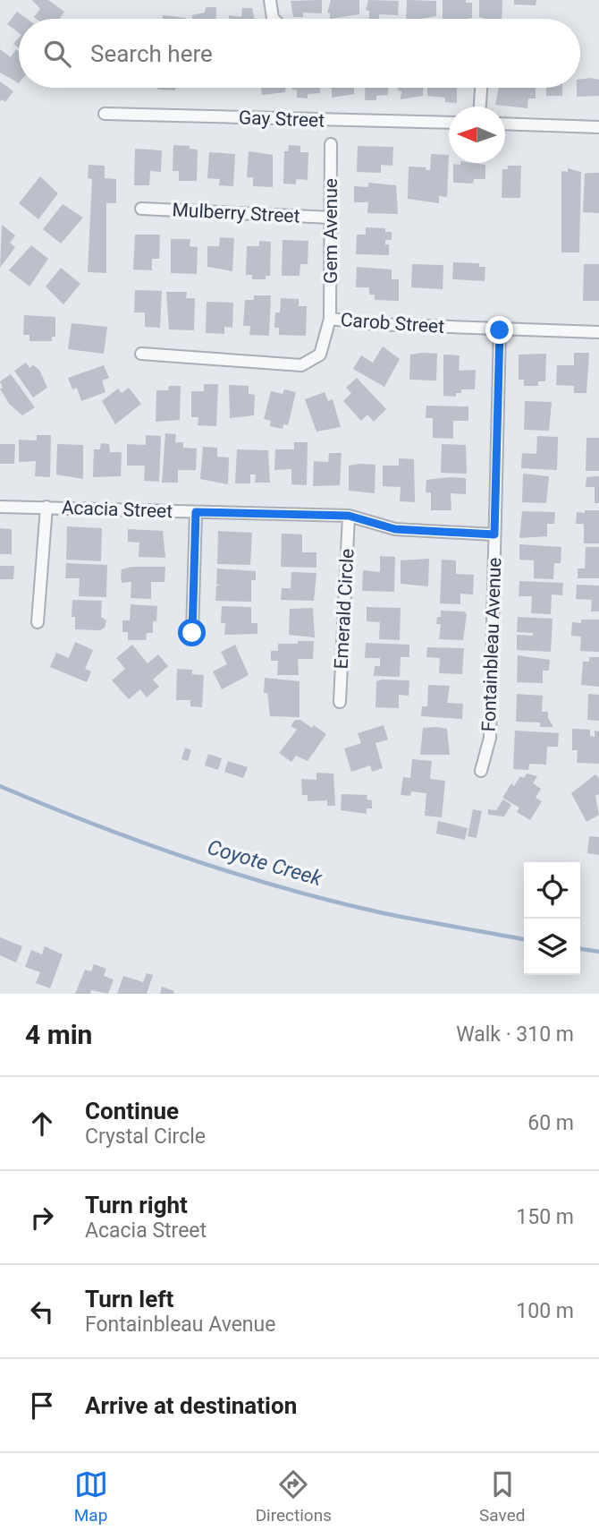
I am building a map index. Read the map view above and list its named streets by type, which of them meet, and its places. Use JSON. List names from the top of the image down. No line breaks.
{"streets":{"street":["Gay Street","Mulberry Street","Gem Avenue","Carob Street","Acacia Street","Emerald Circle","Fontainbleau Avenue"]},"crossings":[["Mulberry Street","Gem Avenue"],["Gem Avenue","Carob Street"],["Carob Street","Fontainbleau Avenue"],["Acacia Street","Emerald Circle"],["Acacia Street","Fontainbleau Avenue"]],"water":["Coyote Creek"],"north":"left","page":{"search":"Search here","heading":["4 min","Walk · 310 m"],"list":[["Continue","Crystal Circle","60 m"],["Turn right","Acacia Street","150 m"],["Turn left","Fontainbleau Avenue","100 m"],"Arrive at destination"],"nav":["Map","Directions","Saved"]}}
